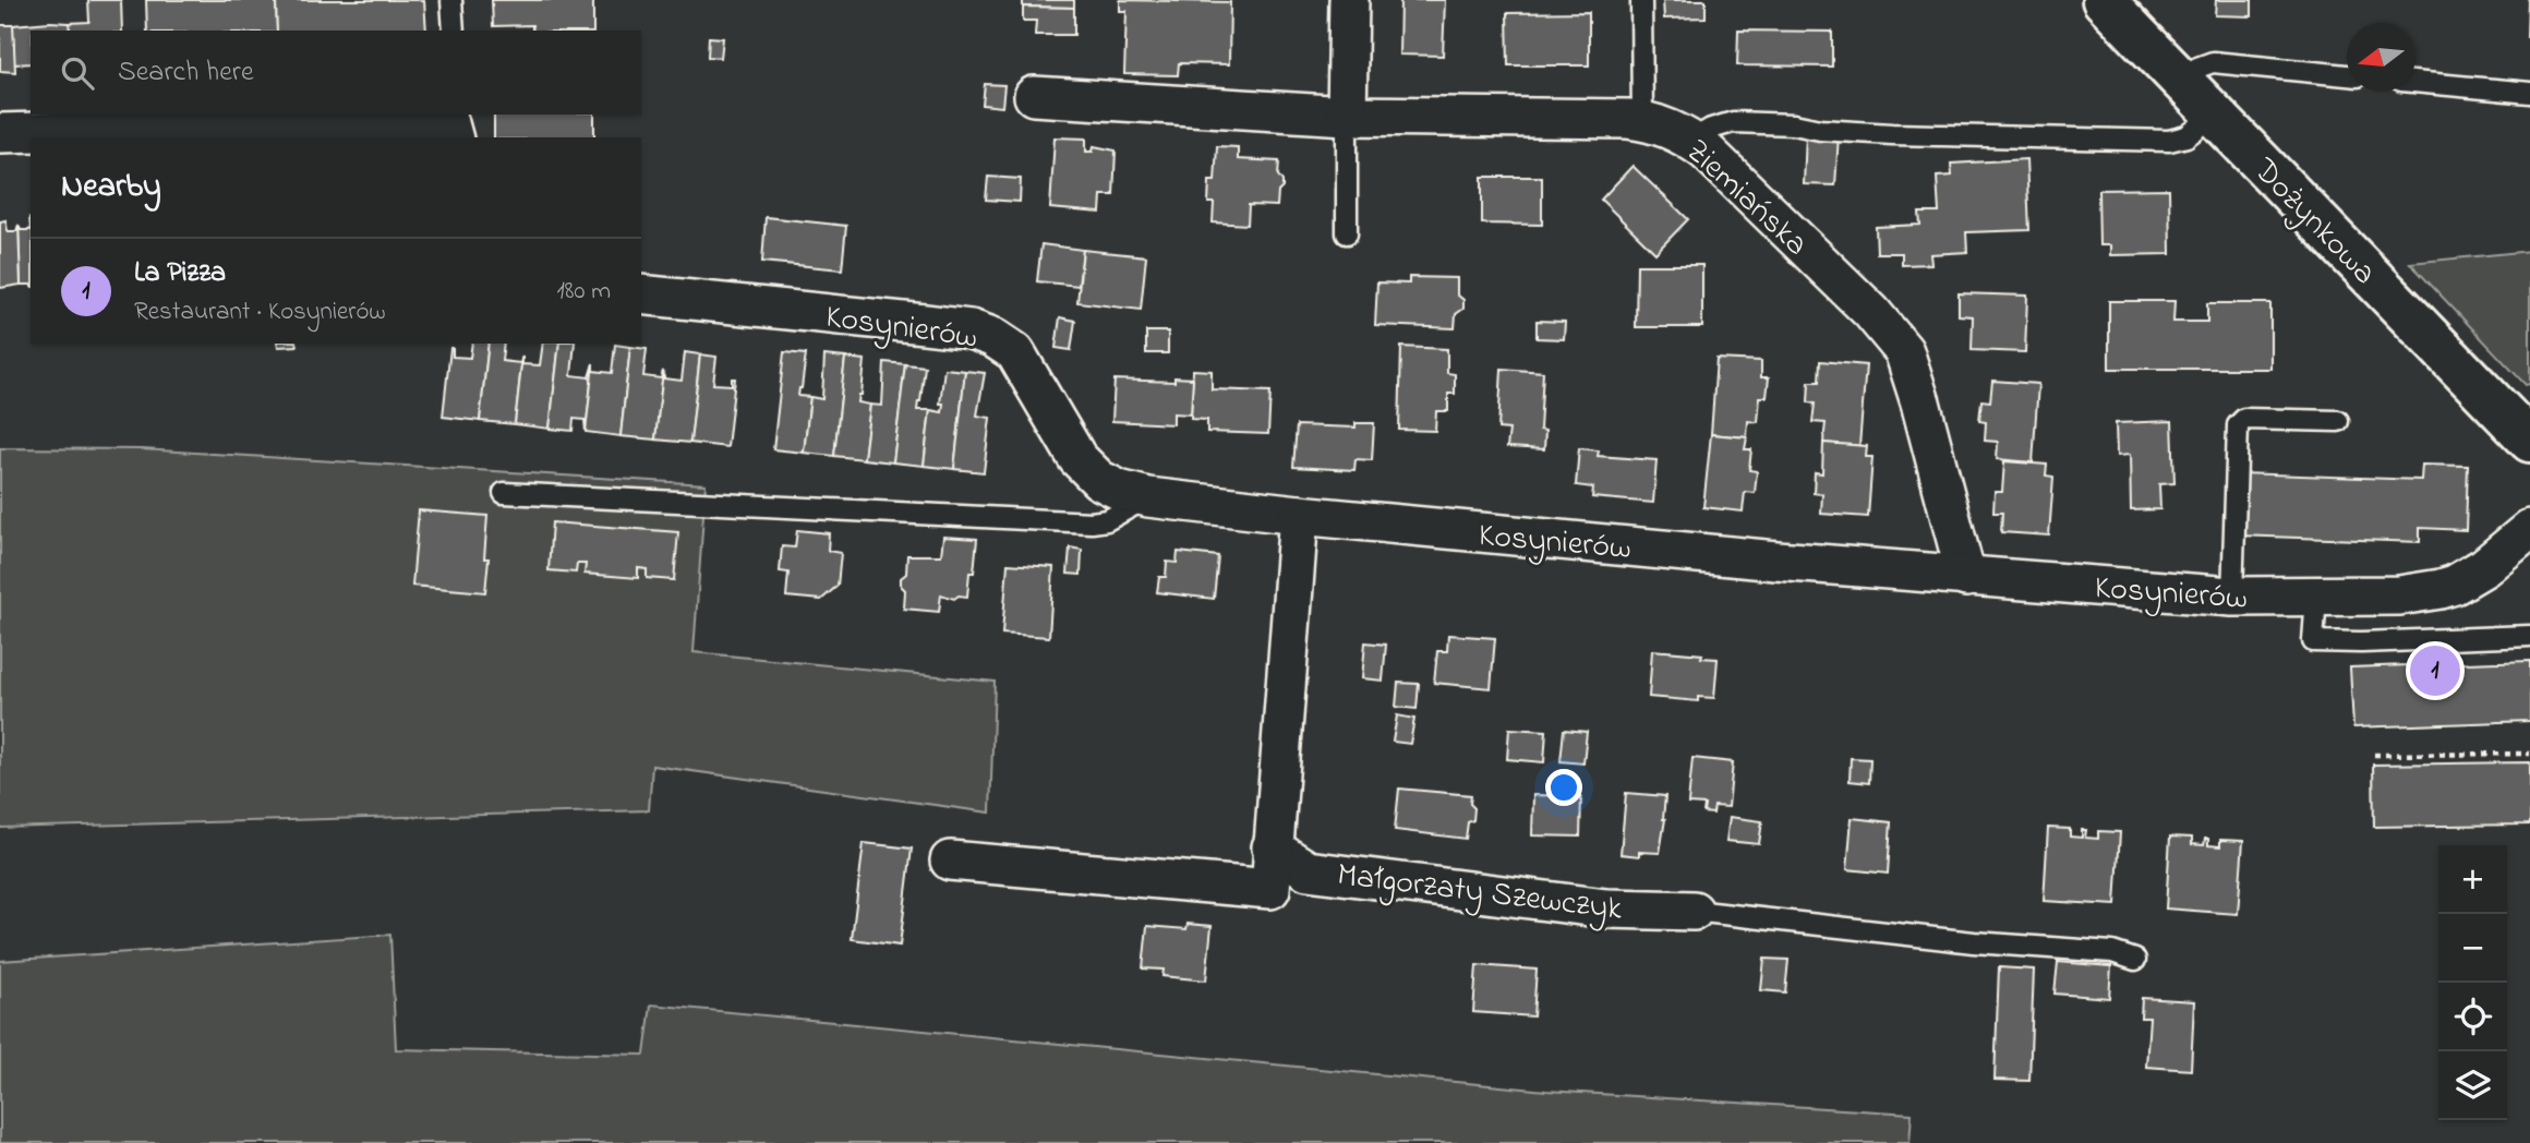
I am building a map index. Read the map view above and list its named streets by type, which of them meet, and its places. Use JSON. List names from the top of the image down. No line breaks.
{"streets":{"street":["Ziemiańska","Dożynkowa","Kosynierów","Małgorzaty Szewczyk"]},"crossings":[["Ziemiańska","Kosynierów"]],"north":"left","page":{"search":"Search here","heading":"Nearby","list":[{"mark":"1","name":"La Pizza","note":"Restaurant · Kosynierów","value":"180 m"}],"pins":"1","map_buttons":["+","−"]}}
